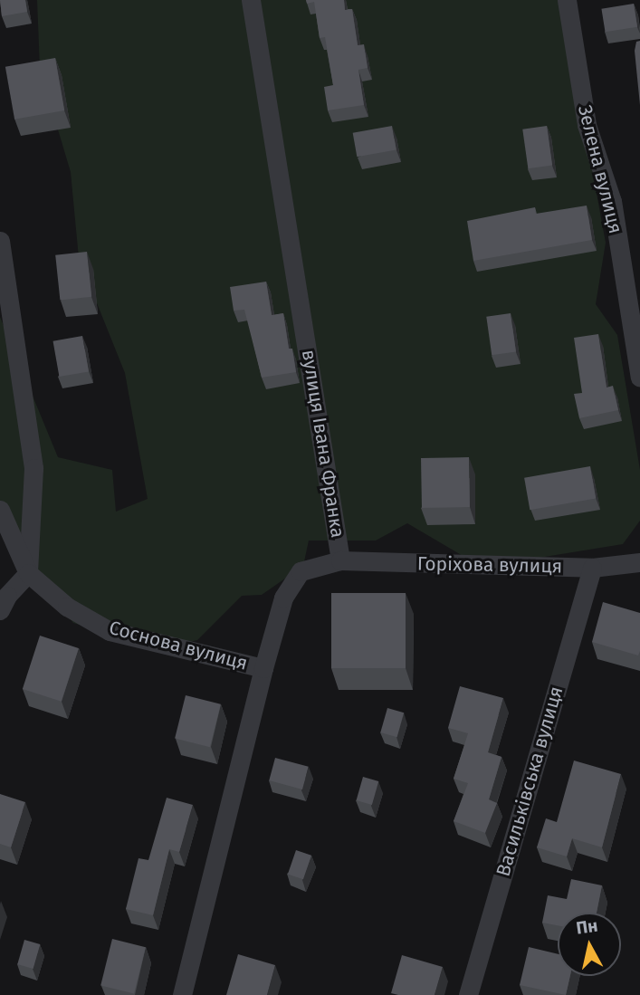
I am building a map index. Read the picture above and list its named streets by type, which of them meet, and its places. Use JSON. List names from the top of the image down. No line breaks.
{"streets":{"street":["Зелена вулиця","вулиця Івана Франка","Горіхова вулиця","Соснова вулиця","Васильківська вулиця"]},"crossings":[["вулиця Івана Франка","Горіхова вулиця"],["вулиця Івана Франка","Соснова вулиця"],["Горіхова вулиця","Васильківська вулиця"]],"north":"top"}
